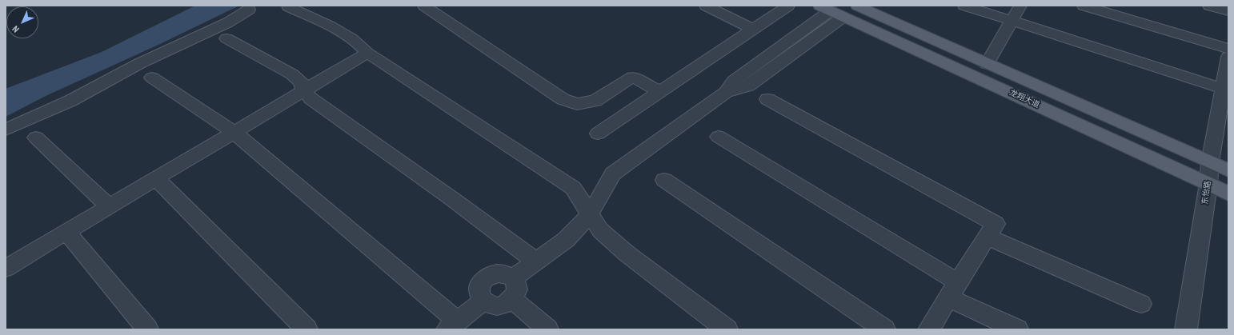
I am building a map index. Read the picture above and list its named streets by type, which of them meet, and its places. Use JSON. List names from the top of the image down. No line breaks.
{"streets":{"main road":["龙翔大道"],"street":["东怡路"]},"crossings":[["龙翔大道","东怡路"]],"north":"bottom left"}
